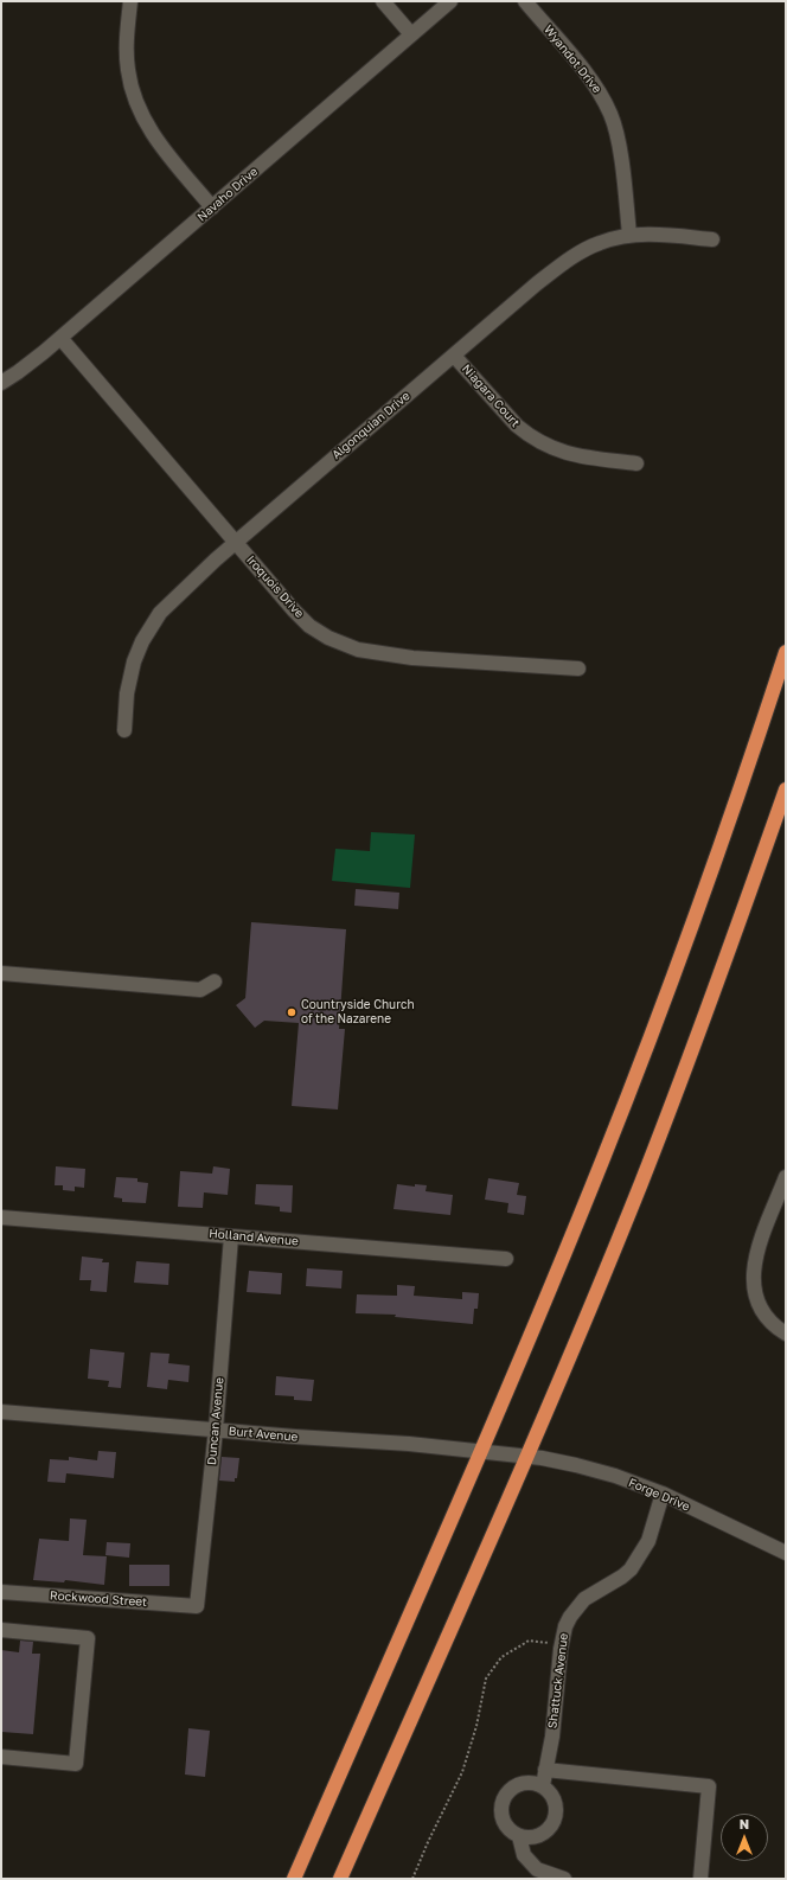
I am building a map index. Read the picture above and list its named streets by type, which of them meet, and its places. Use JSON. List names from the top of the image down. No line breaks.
{"streets":{"street":["Wyandot Drive","Navaho Drive","Niagara Court","Algonquian Drive","Iroquois Drive","Holland Avenue","Duncan Avenue","Burt Avenue","Forge Drive","Rockwood Street","Shattuck Avenue"]},"crossings":[["Wyandot Drive","Algonquian Drive"],["Navaho Drive","Iroquois Drive"],["Niagara Court","Algonquian Drive"],["Algonquian Drive","Iroquois Drive"],["Holland Avenue","Duncan Avenue"],["Duncan Avenue","Burt Avenue"],["Duncan Avenue","Rockwood Street"],["Burt Avenue","Forge Drive"],["Forge Drive","Shattuck Avenue"]],"places":["Countryside Church of the Nazarene"],"north":"top"}
